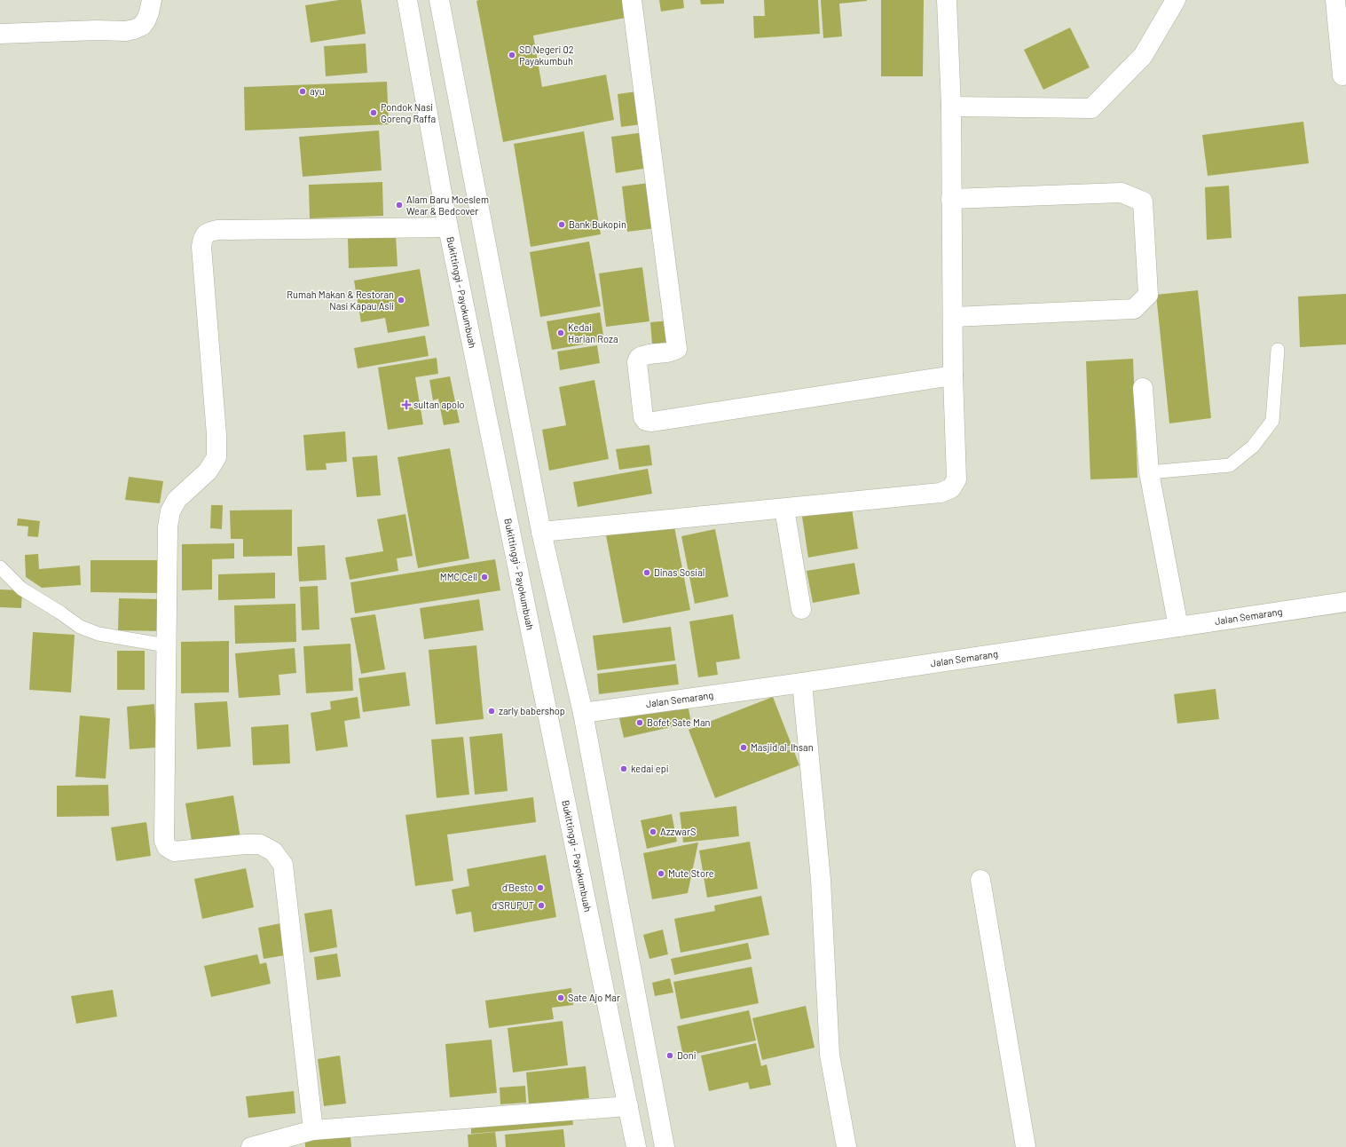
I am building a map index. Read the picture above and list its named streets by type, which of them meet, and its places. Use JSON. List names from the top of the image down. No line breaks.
{"streets":{"main road":["Bukittinggi - Payokumbuah","Jalan Semarang"]},"places":{"other":["SD Negeri 02 Payakumbuh","ayu","Pondok Nasi Goreng Raffa","Alam Baru Moeslem Wear & Bedcover","Bank Bukopin","Rumah Makan & Restoran Nasi Kapau Asli","Kedai Harian Roza","Dinas Sosial","MMC Cell","zarly babershop","Bofet Sate Man","Masjid al-Ihsan","kedai epi","AzzwarS","Mute Store","d'Besto","d'SRUPUT","Sate Ajo Mar","Doni"],"health":["sultan apolo"]}}
